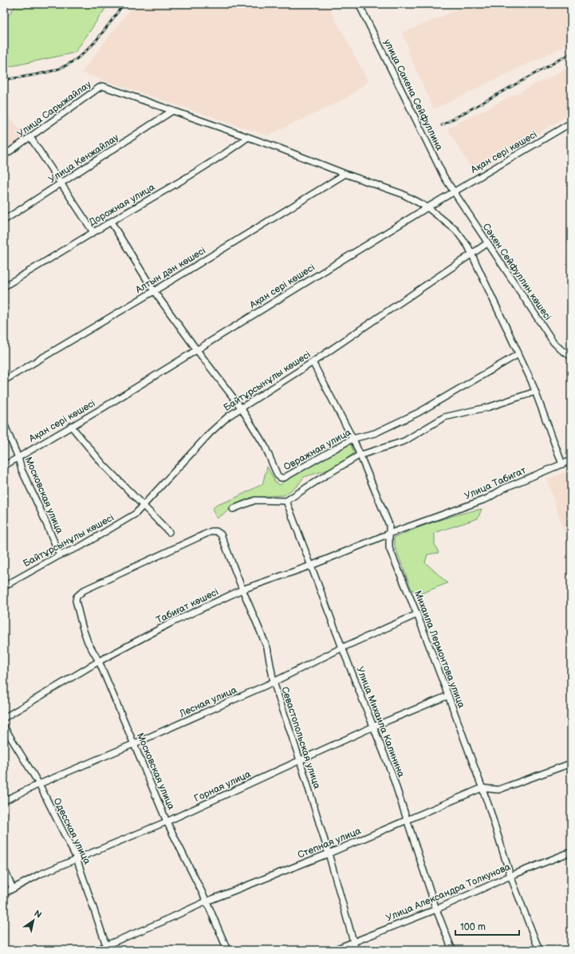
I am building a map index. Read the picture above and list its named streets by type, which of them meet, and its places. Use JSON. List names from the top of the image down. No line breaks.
{"streets":{"street":["улица Сакена Сейфуллина","Улица Сарыжайлау","Ақан сері көшесі","Улица Кенжайлау","Дорожная улица","Алтын дән көшесі","Сәкен Сейфуллин көшесі","Байтұрсынұлы көшесі","Овражная улица","Улица Табигат","Московская улица","Табиғат көшесі","Михаила Лермонтова улица","Лесная улица","Улица Михаила Калинина","Севастопольская улица","Горная улица","Одесская улица","Степная улица","Улица Александра Толкунова"]},"crossings":[["улица Сакена Сейфуллина","Ақан сері көшесі"],["улица Сакена Сейфуллина","Сәкен Сейфуллин көшесі"],["Улица Сарыжайлау","Улица Кенжайлау"],["Ақан сері көшесі","Сәкен Сейфуллин көшесі"],["Ақан сері көшесі","Московская улица"],["Сәкен Сейфуллин көшесі","Байтұрсынұлы көшесі"],["Байтұрсынұлы көшесі","Овражная улица"],["Байтұрсынұлы көшесі","Московская улица"],["Байтұрсынұлы көшесі","Михаила Лермонтова улица"],["Овражная улица","Михаила Лермонтова улица"],["Улица Табигат","Табиғат көшесі"],["Улица Табигат","Михаила Лермонтова улица"],["Московская улица","Табиғат көшесі"],["Московская улица","Лесная улица"],["Московская улица","Севастопольская улица"],["Московская улица","Горная улица"],["Московская улица","Степная улица"],["Табиғат көшесі","Михаила Лермонтова улица"],["Табиғат көшесі","Улица Михаила Калинина"],["Табиғат көшесі","Севастопольская улица"],["Михаила Лермонтова улица","Лесная улица"],["Михаила Лермонтова улица","Горная улица"],["Михаила Лермонтова улица","Степная улица"],["Михаила Лермонтова улица","Улица Александра Толкунова"],["Лесная улица","Улица Михаила Калинина"],["Лесная улица","Севастопольская улица"],["Лесная улица","Одесская улица"],["Улица Михаила Калинина","Горная улица"],["Улица Михаила Калинина","Степная улица"],["Улица Михаила Калинина","Улица Александра Толкунова"],["Севастопольская улица","Горная улица"],["Севастопольская улица","Степная улица"],["Севастопольская улица","Улица Александра Толкунова"],["Горная улица","Одесская улица"],["Одесская улица","Степная улица"]],"scale_bar":"100 m","north":"top right"}
